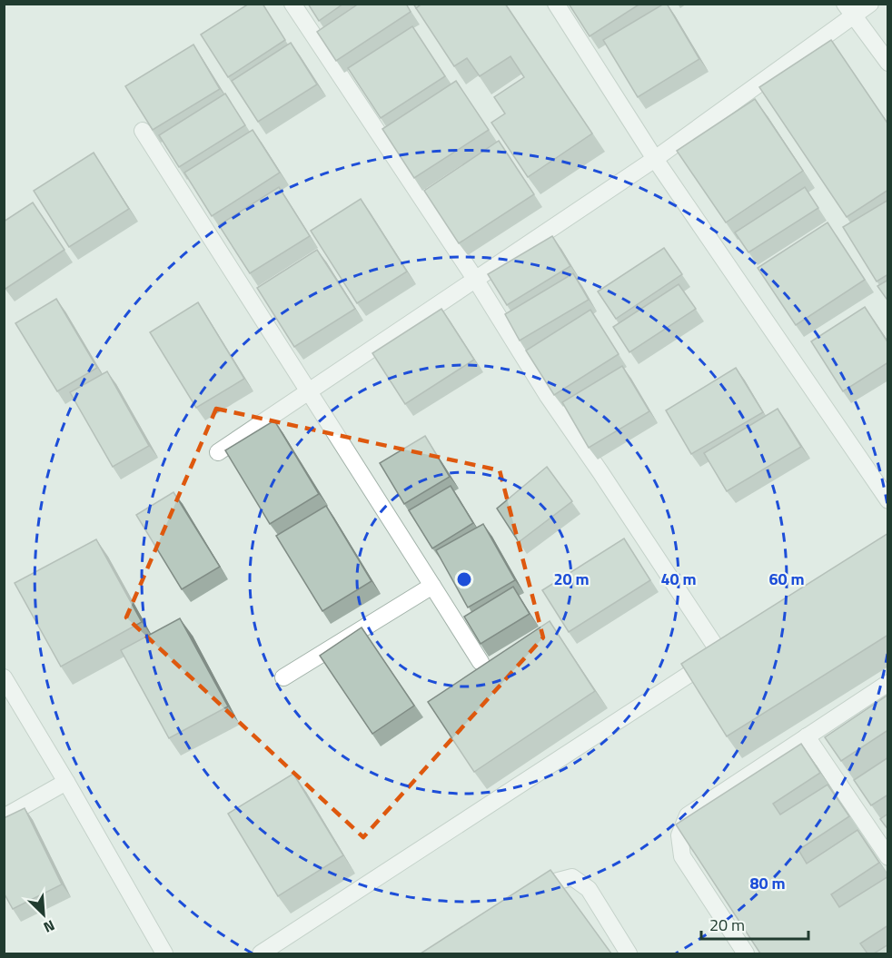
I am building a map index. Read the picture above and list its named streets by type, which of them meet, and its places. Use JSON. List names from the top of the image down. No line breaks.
{"scale_bar":"20 m","north":"bottom right","rings":["20 m","40 m","60 m","80 m"]}
